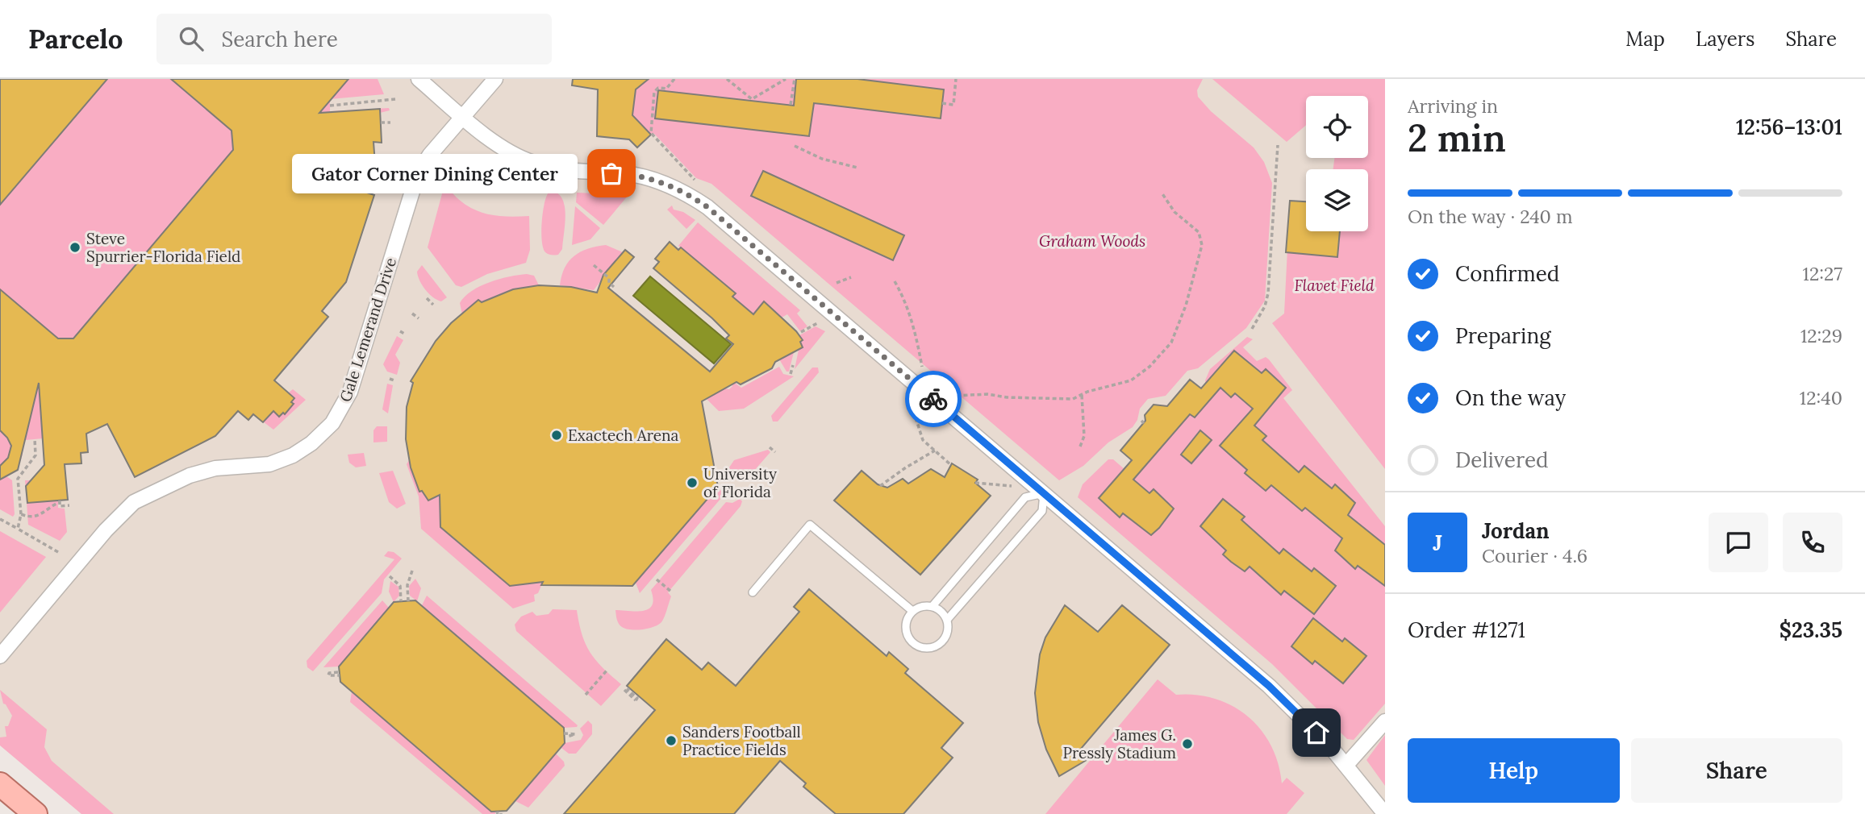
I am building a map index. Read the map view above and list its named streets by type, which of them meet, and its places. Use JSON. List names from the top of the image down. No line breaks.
{"streets":{"street":["Gale Lemerand Drive"]},"parks":["Graham Woods","Flavet Field"],"places":["Gator Corner Dining Center","Steve Spurrier-Florida Field","Exactech Arena","University of Florida","Sanders Football Practice Fields","James G. Pressly Stadium"],"page":{"header":"Parcelo","search":"Search here","nav":["Map","Layers","Share"],"heading":["2 min","Arriving in","12:56–13:01"],"panel":["Jordan","Courier · 4.6","Order #1271","$23.35"],"bubble":"Gator Corner Dining Center","bar":"On the way · 240 m","list":[["Confirmed","12:27"],["Preparing","12:29"],["On the way","12:40"],"Delivered"],"round":"J","buttons":["Help","Share"]}}
